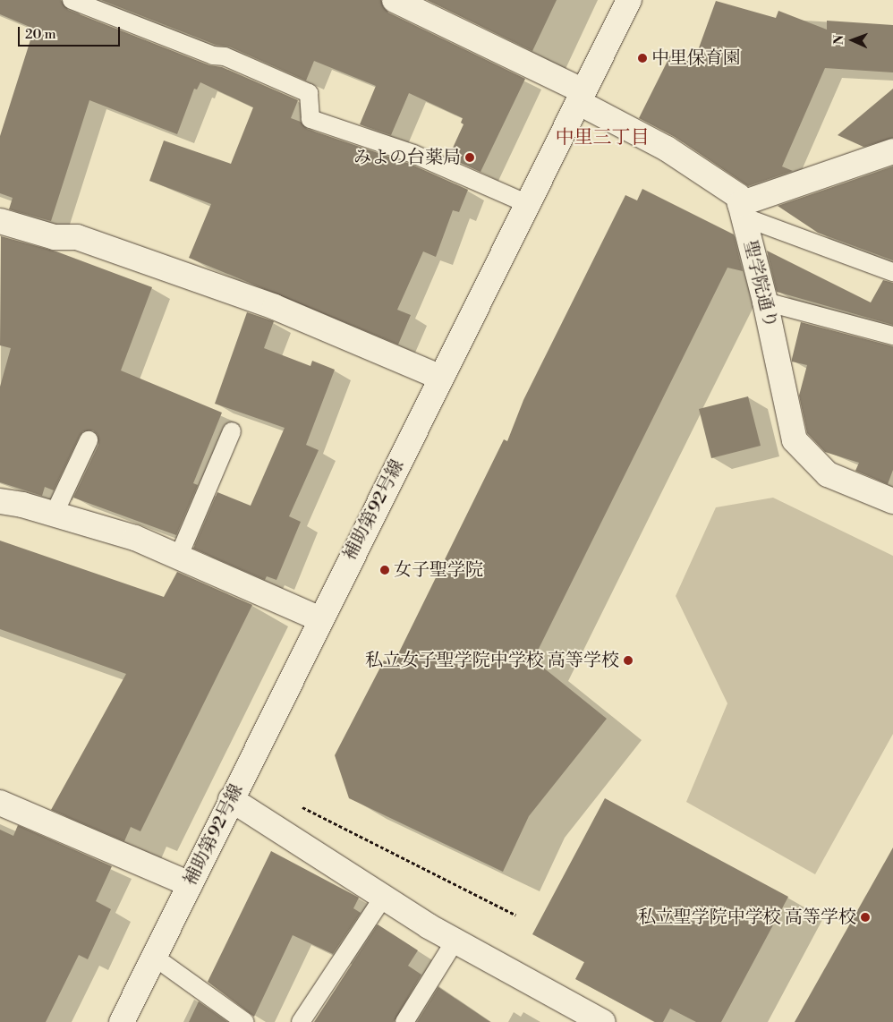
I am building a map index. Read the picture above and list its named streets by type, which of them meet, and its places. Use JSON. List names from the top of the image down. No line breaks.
{"streets":{"street":["聖学院通り","補助第92号線"]},"crossings":[["聖学院通り","補助第92号線"]],"districts":["中里三丁目"],"places":["中里保育園","みよの台薬局","女子聖学院","私立女子聖学院中学校 高等学校","私立聖学院中学校 高等学校"],"scale_bar":"20 m","north":"left"}
